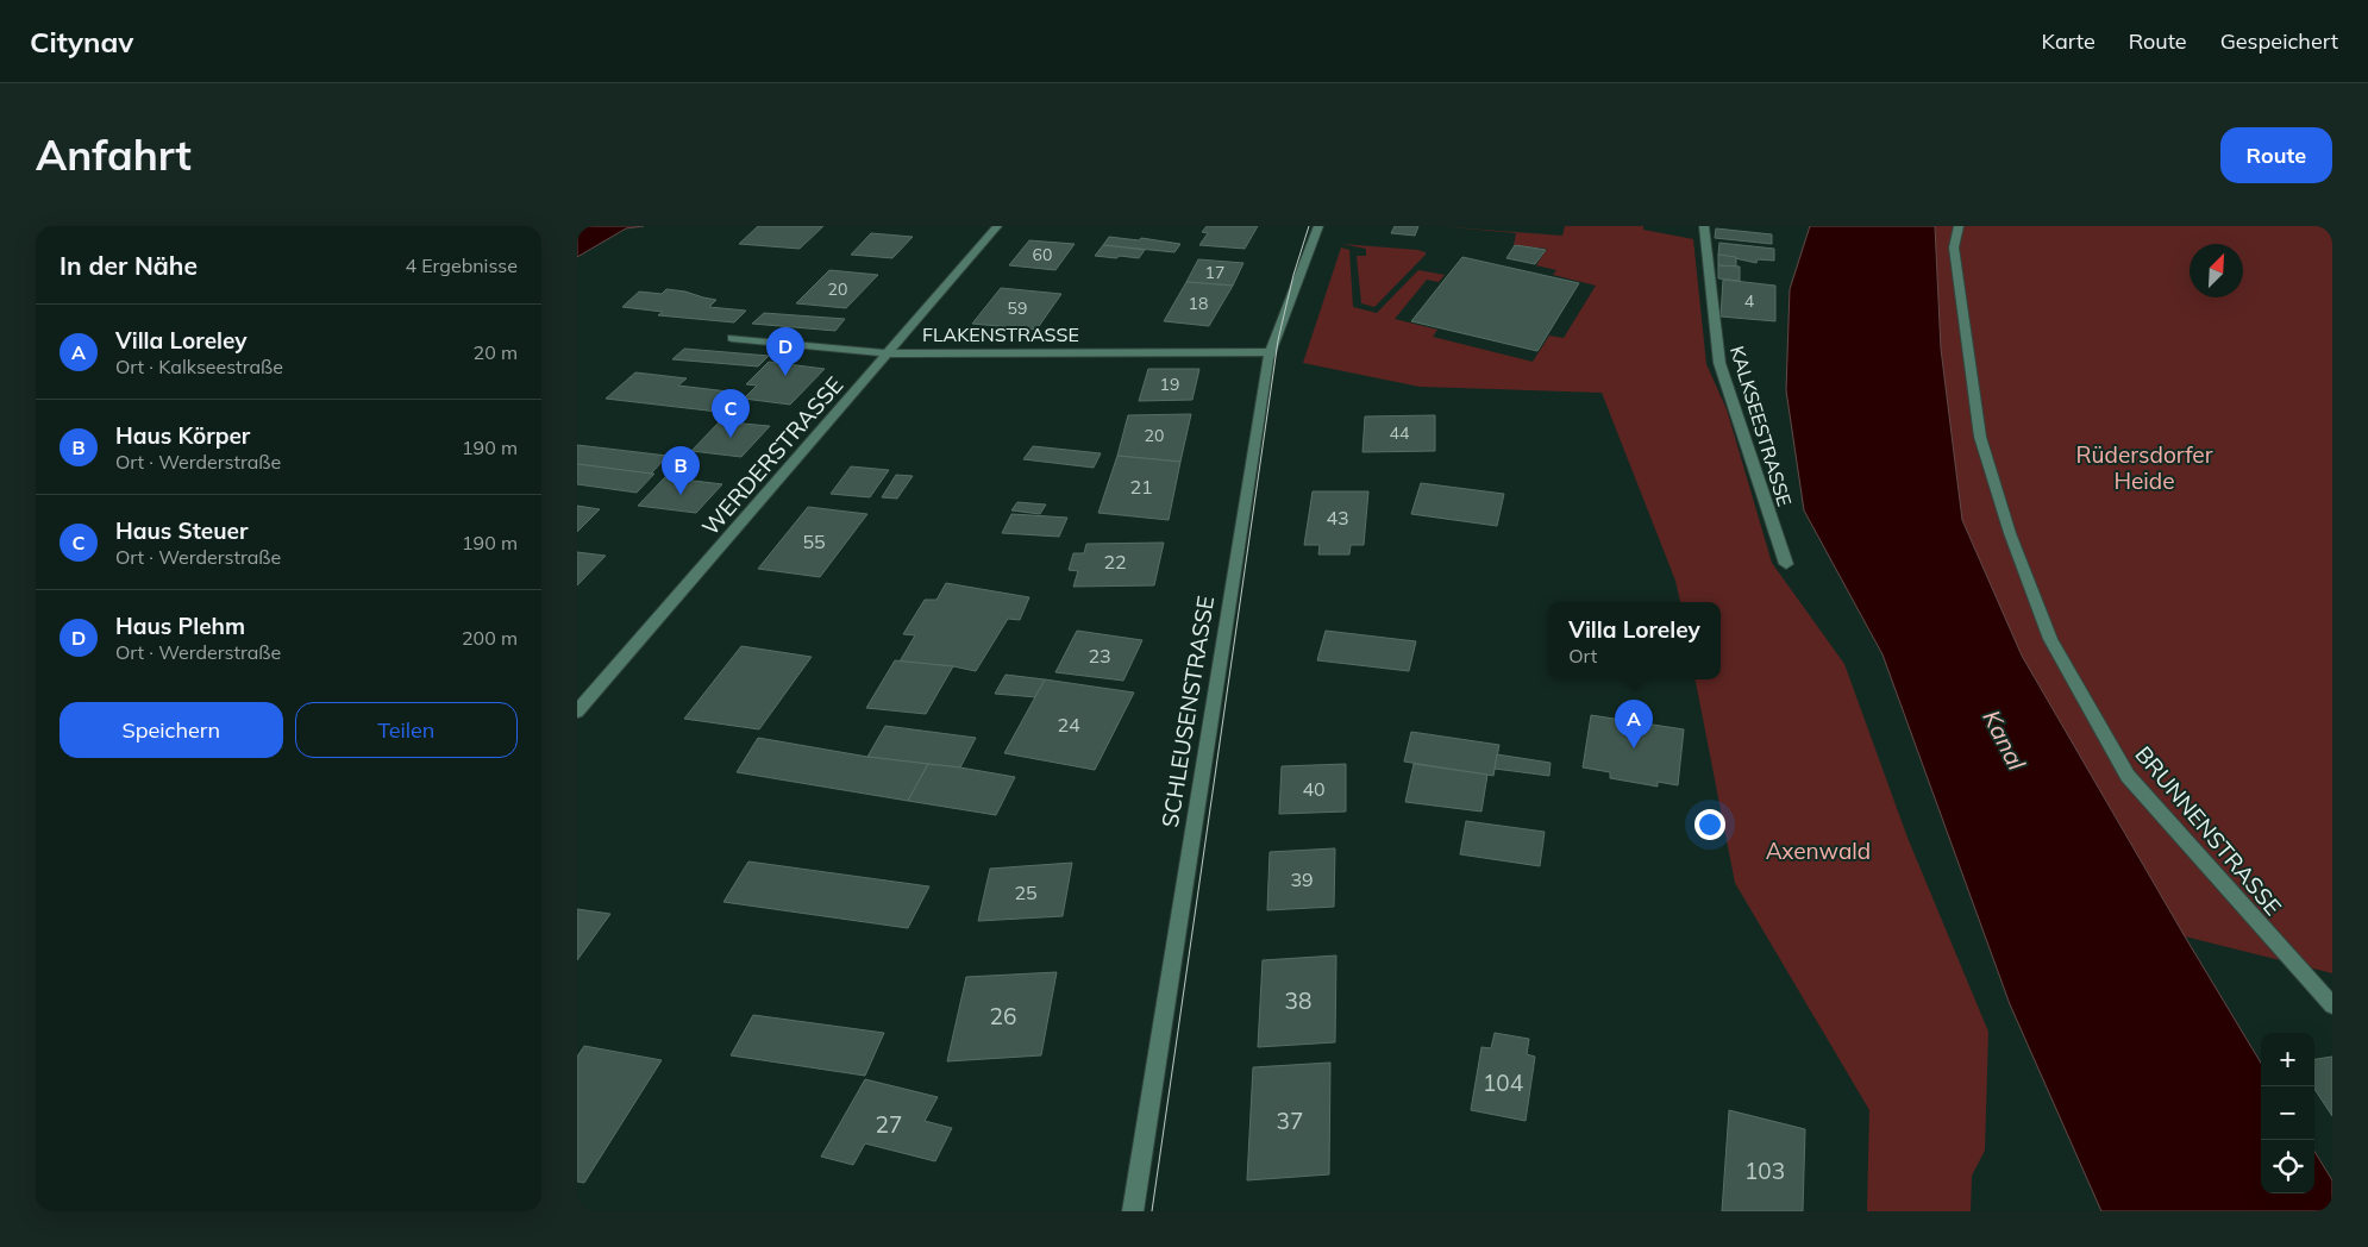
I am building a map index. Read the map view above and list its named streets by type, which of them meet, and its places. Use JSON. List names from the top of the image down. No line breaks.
{"streets":{"street":["FLAKENSTRASSE","KALKSEESTRASSE","WERDERSTRASSE","SCHLEUSENSTRASSE","BRUNNENSTRASSE"]},"crossings":[["FLAKENSTRASSE","WERDERSTRASSE"],["FLAKENSTRASSE","SCHLEUSENSTRASSE"]],"water":["Kanal"],"parks":["Rüdersdorfer Heide","Axenwald"],"house_numbers":["60","17","20","4","18","59","19","44","20","21","43","55","22","23","24","40","39","25","38","26","104","37","27","103"],"north":"top right","page":{"header":"Citynav","nav":["Karte","Route","Gespeichert"],"buttons":["Route",["Speichern","Teilen"]],"title":"Anfahrt","heading":["In der Nähe","4 Ergebnisse"],"list":[{"mark":"A","name":"Villa Loreley","note":"Ort · Kalkseestraße","value":"20 m"},{"mark":"B","name":"Haus Körper","note":"Ort · Werderstraße","value":"190 m"},{"mark":"C","name":"Haus Steuer","note":"Ort · Werderstraße","value":"190 m"},{"mark":"D","name":"Haus Plehm","note":"Ort · Werderstraße","value":"200 m"}],"pins":["D","C","B","A"],"popup":["Villa Loreley","Ort"],"map_buttons":["+","−"]}}
